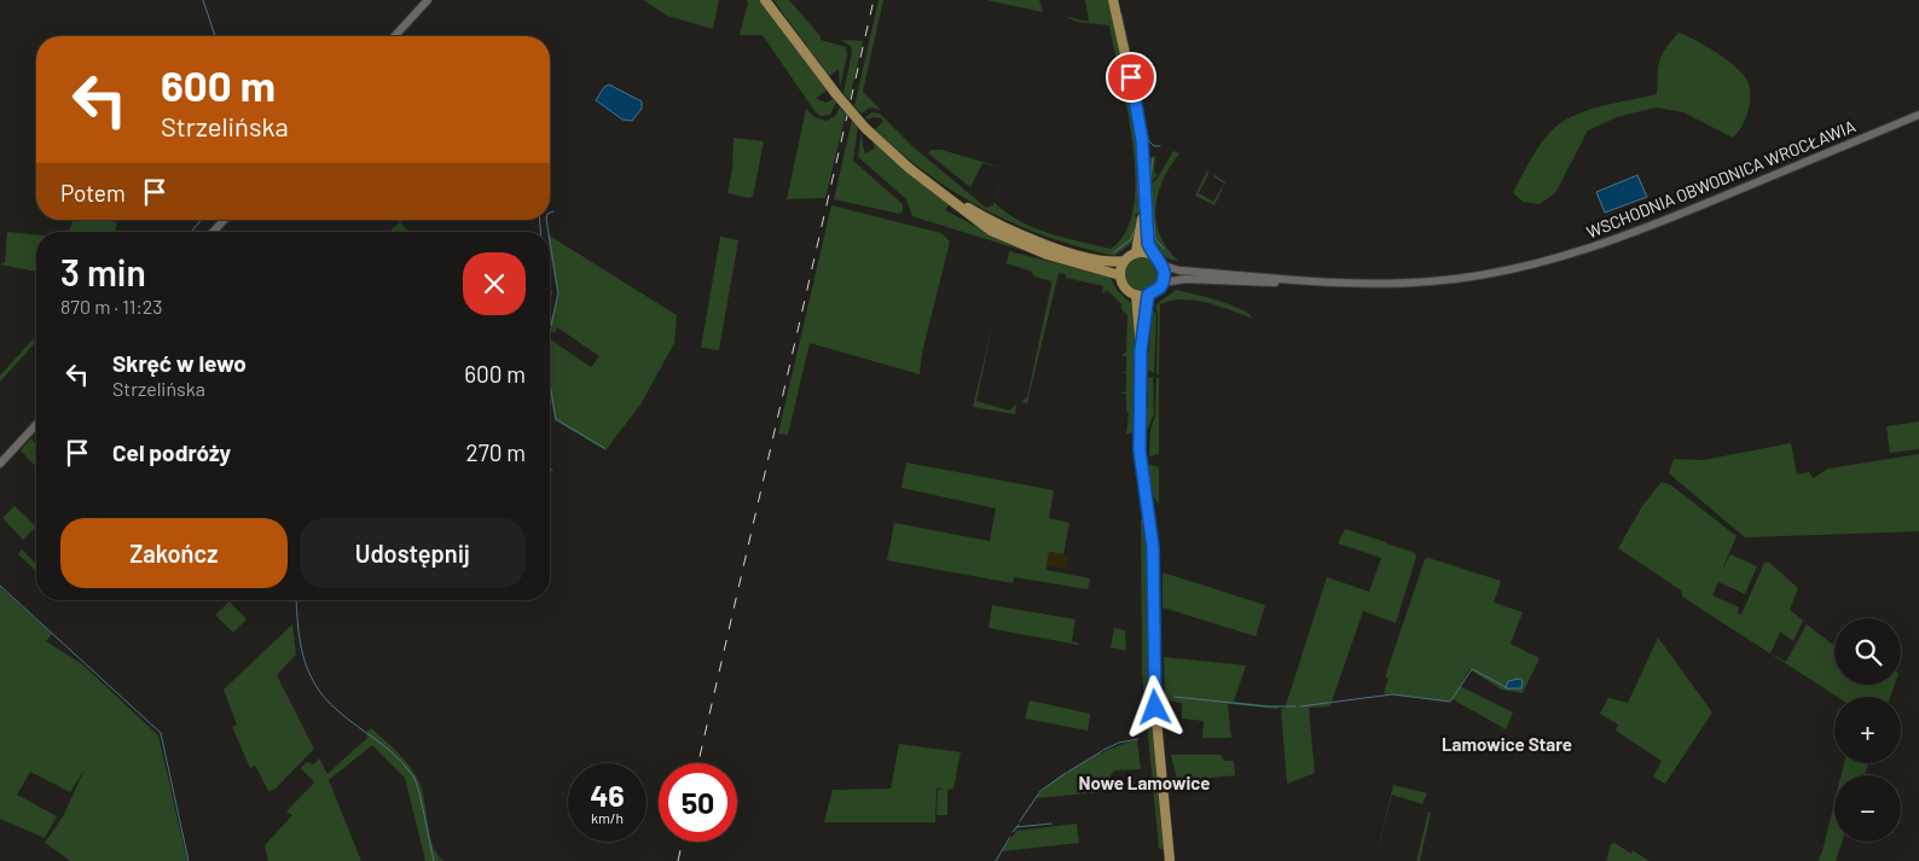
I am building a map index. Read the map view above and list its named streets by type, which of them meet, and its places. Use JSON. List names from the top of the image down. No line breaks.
{"streets":{"street":["WSCHODNIA OBWODNICA WROCŁAWIA"]},"districts":["Lamowice Stare","Nowe Lamowice"],"page":{"turn":["600 m","Strzelińska"],"then":"Potem","heading":["3 min","870 m · 11:23"],"list":[{"name":"Skręć w lewo","note":"Strzelińska","value":"600 m"},{"name":"Cel podróży","value":"270 m"}],"buttons":["Zakończ","Udostępnij"],"map_buttons":["+","−"],"speed":"46 km/h","limit":"50"}}
